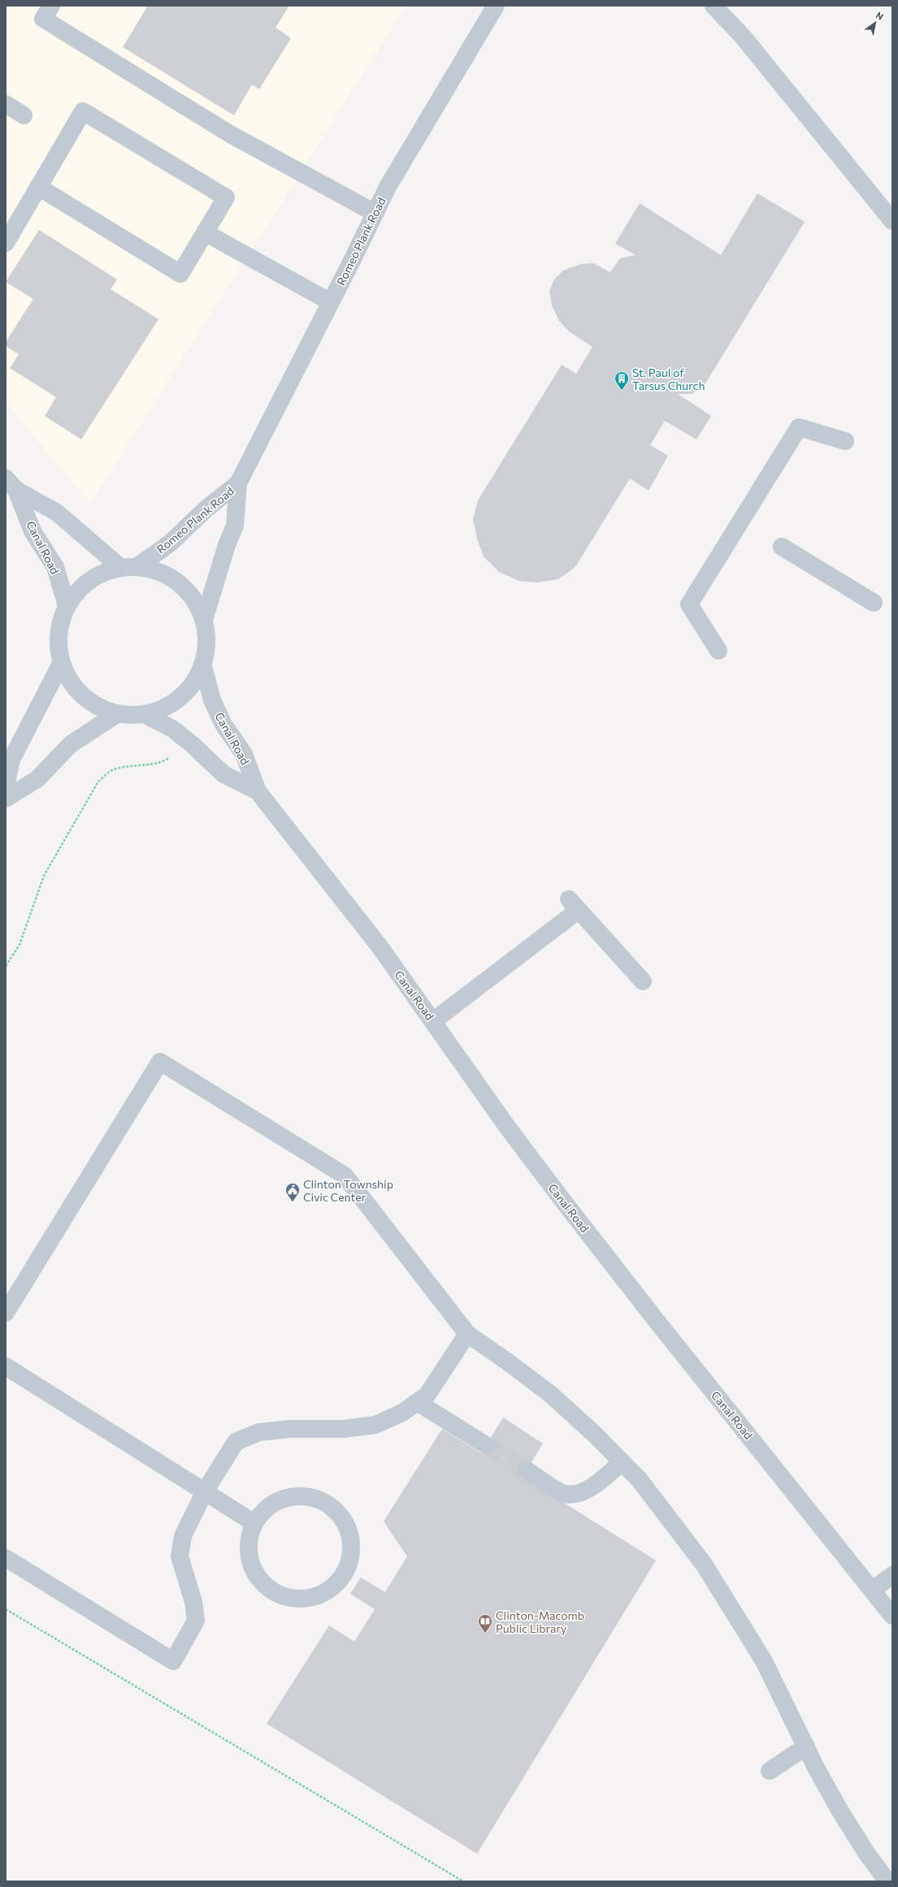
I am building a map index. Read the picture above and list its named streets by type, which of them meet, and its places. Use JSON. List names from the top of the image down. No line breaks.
{"streets":{"street":["Romeo Plank Road","Canal Road"]},"crossings":[["Romeo Plank Road","Canal Road"]],"places":{"building":["St. Paul of Tarsus Church"],"public building":["Clinton Township Civic Center"],"library":["Clinton-Macomb Public Library"]},"north":"top right"}
